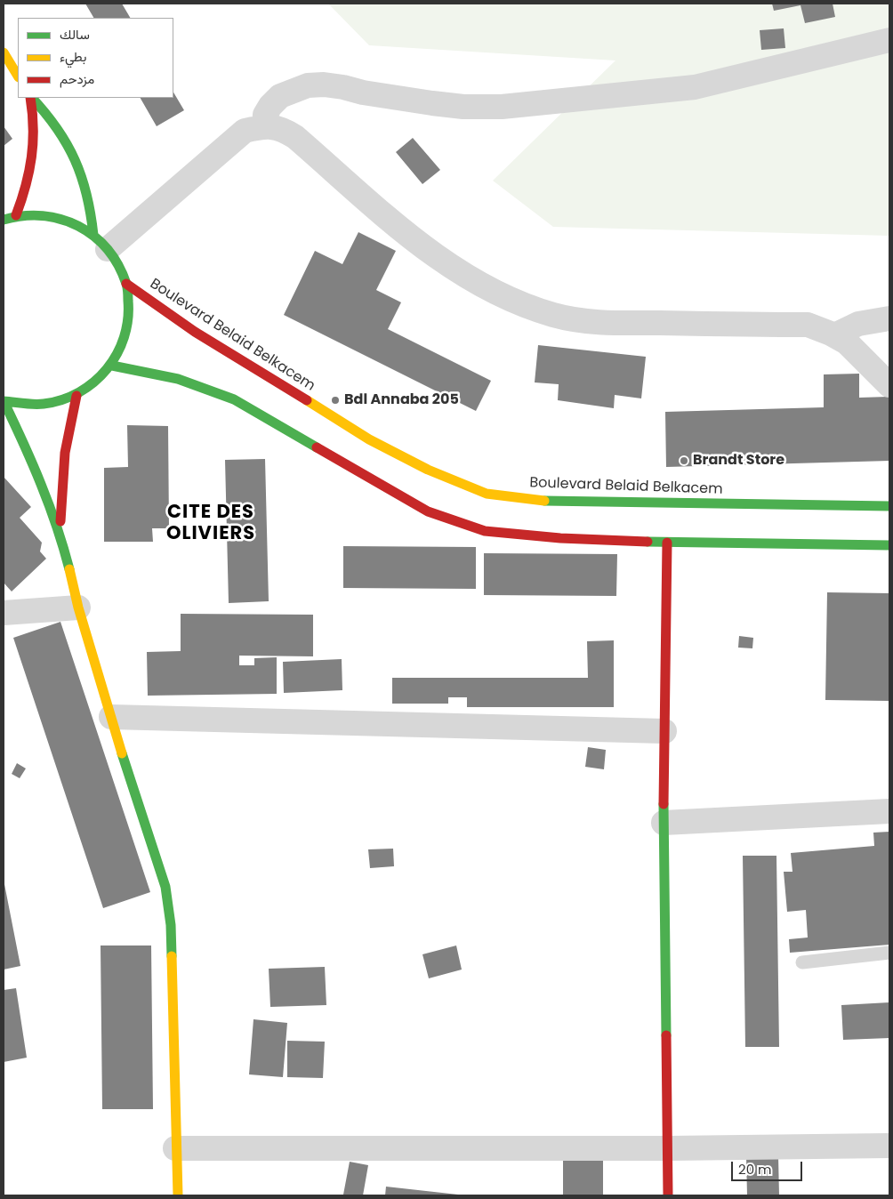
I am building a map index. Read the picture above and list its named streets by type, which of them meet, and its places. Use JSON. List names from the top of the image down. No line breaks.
{"streets":{"main road":["Boulevard Belaid Belkacem"]},"districts":["CITE DES OLIVIERS"],"places":["Bdl Annaba 205","Brandt Store"],"legend":["سالك","بطيء","مزدحم"],"scale_bar":"20 m"}
